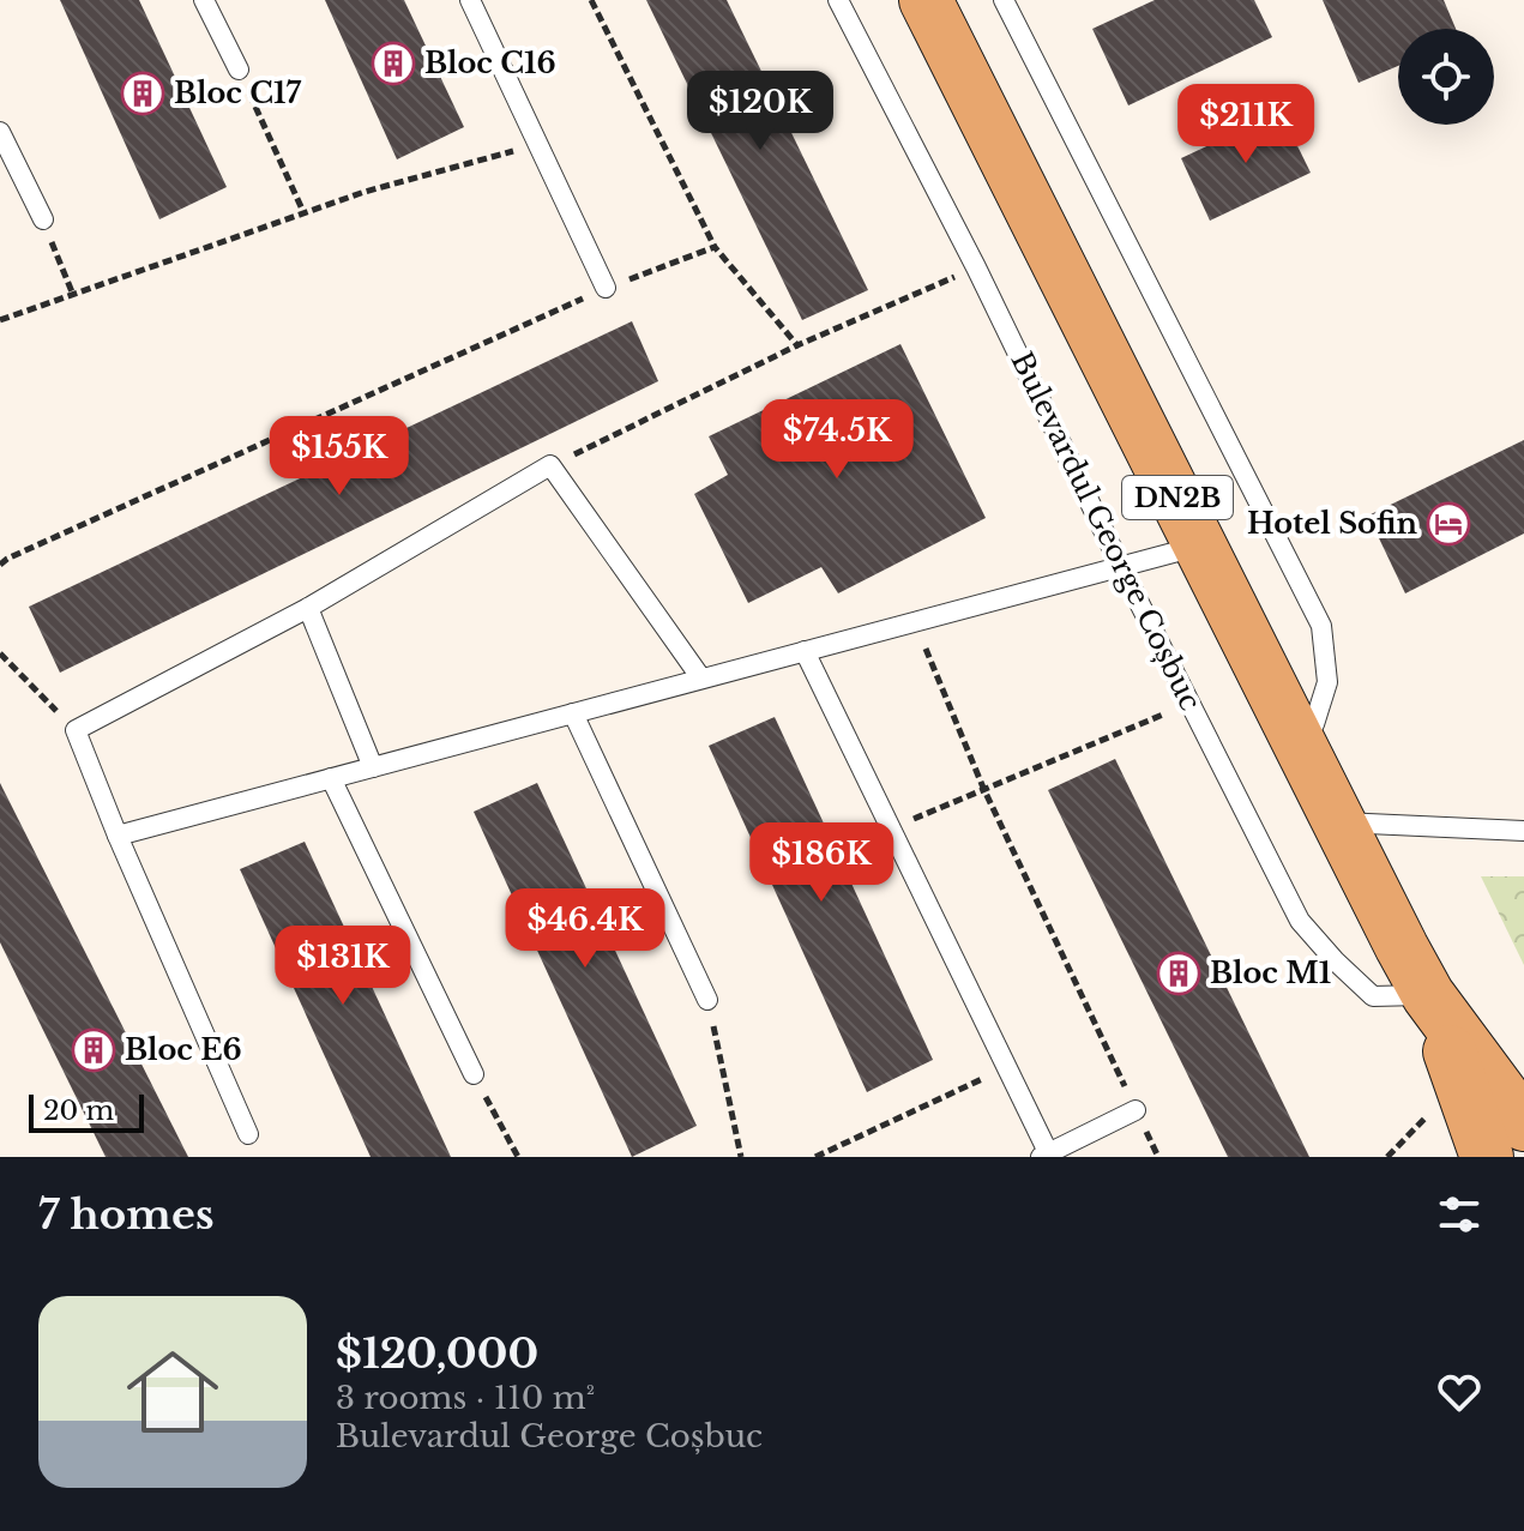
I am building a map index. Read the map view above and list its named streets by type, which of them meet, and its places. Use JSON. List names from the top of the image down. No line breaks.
{"streets":{"main road":["DN2B"],"lane":["Bulevardul George Coșbuc"]},"crossings":[["DN2B","Bulevardul George Coșbuc"]],"places":{"building":["Bloc C16","Bloc C17","Bloc M1","Bloc E6"],"hotel":["Hotel Sofin"]},"scale_bar":"20 m","page":{"price":["$120K","$211K","$74.5K","$155K","$186K","$46.4K","$131K"],"scale":"20 m","heading":"7 homes","list":[{"name":"$120,000","note":"3 rooms · 110 m² · Bulevardul George Coșbuc"}]}}
